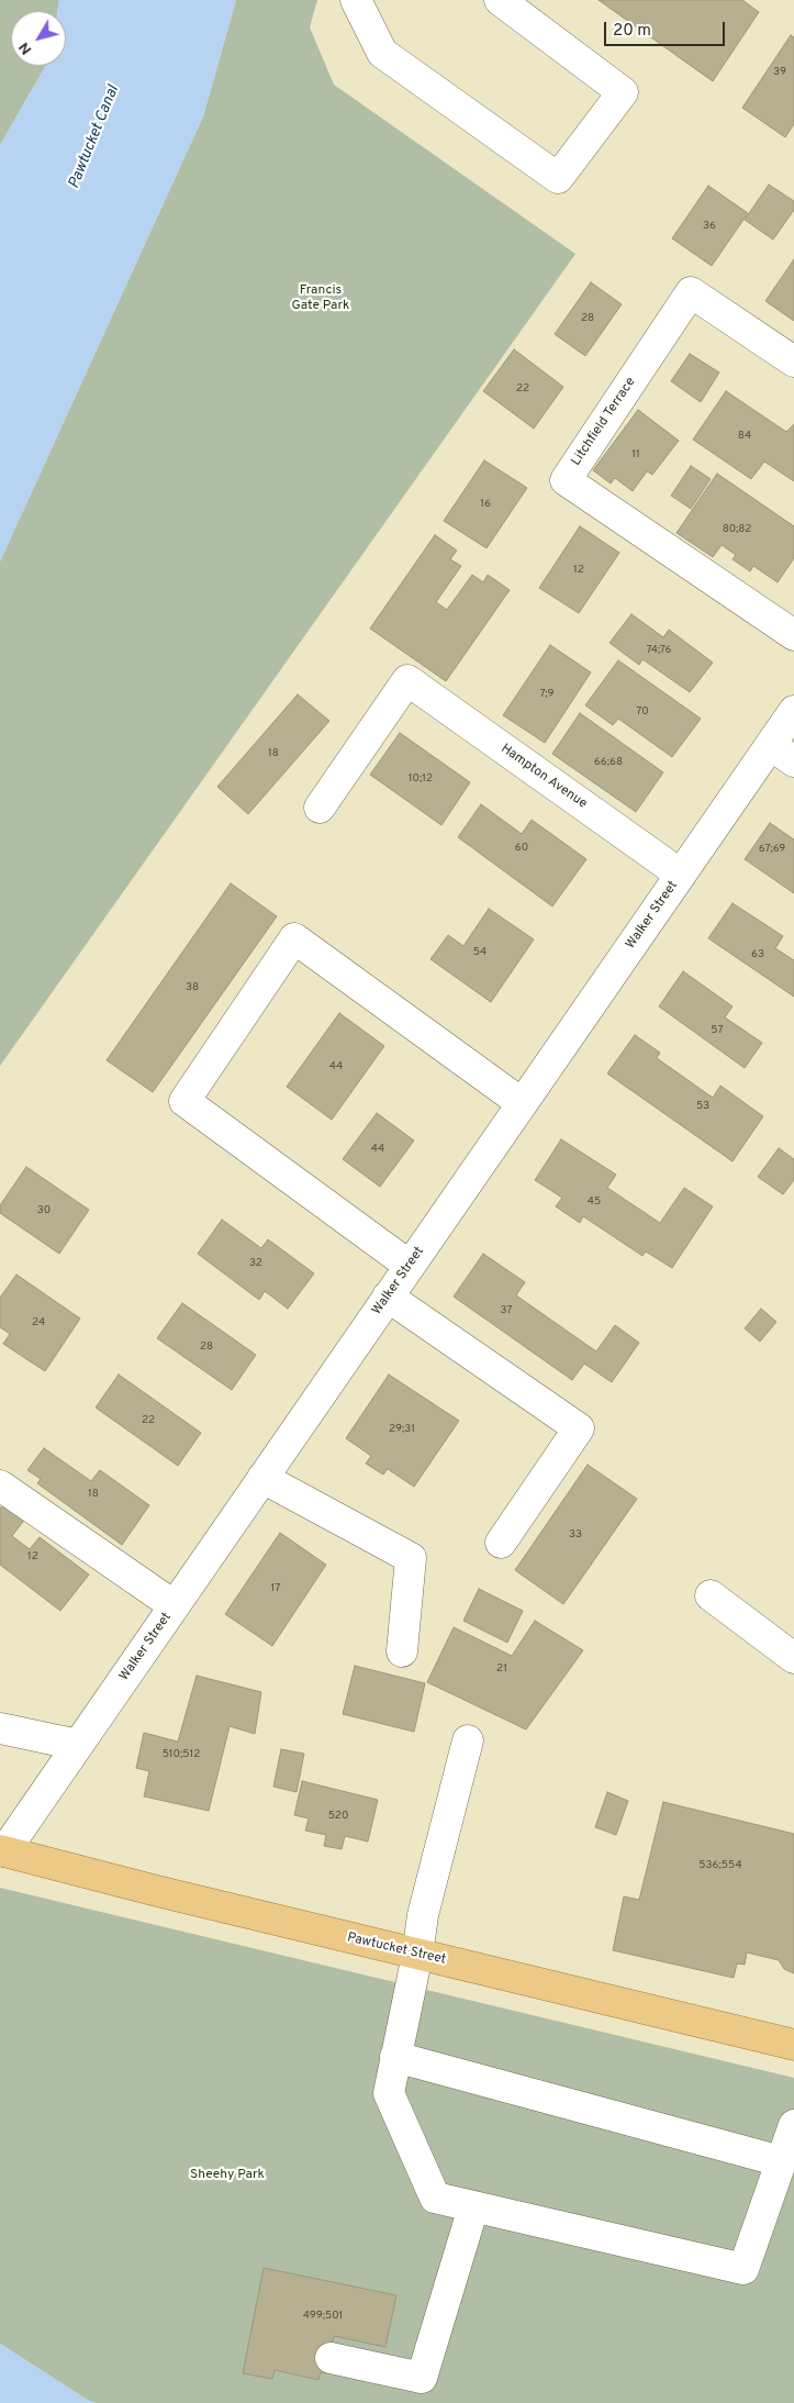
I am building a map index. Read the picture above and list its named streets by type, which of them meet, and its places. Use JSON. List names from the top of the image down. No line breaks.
{"streets":{"main road":["Pawtucket Street"],"street":["Litchfield Terrace","Hampton Avenue","Walker Street"]},"crossings":[["Hampton Avenue","Walker Street"],["Walker Street","Pawtucket Street"]],"water":["Pawtucket Canal"],"parks":["Francis Gate Park","Sheehy Park"],"house_numbers":["39","36","28","22","84","11","16","80;82","12","74;76","7;9","70","18","66;68","10;12","60","67;69","54","63","38","57","44","53","44","45","30","32","37","24","28","22","29;31","18","33","12","17","21","510;512","520","536;554","499;501"],"scale_bar":"20 m","north":"bottom left"}
